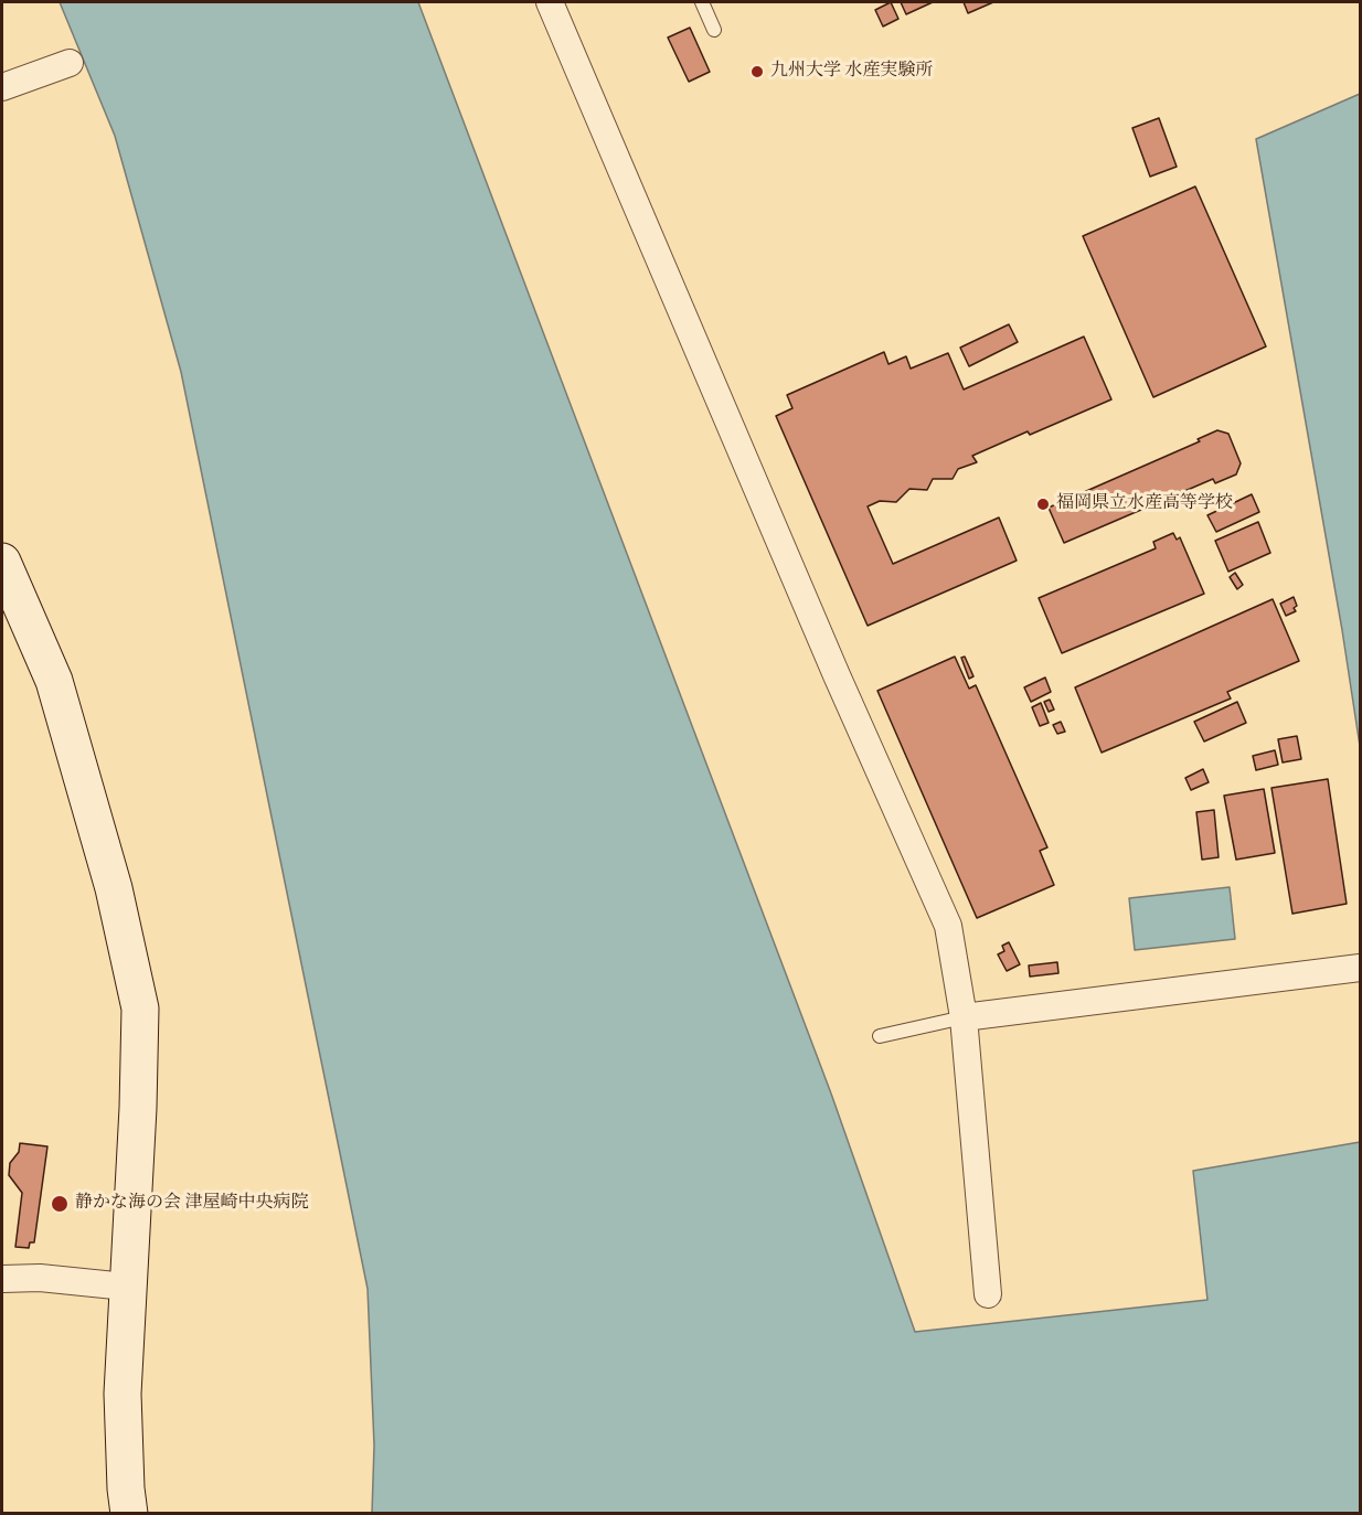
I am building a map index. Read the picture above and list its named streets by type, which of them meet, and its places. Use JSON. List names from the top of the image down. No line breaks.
{"places":["九州大学 水産実験所","福岡県立水産高等学校","静かな海の会 津屋崎中央病院"]}
